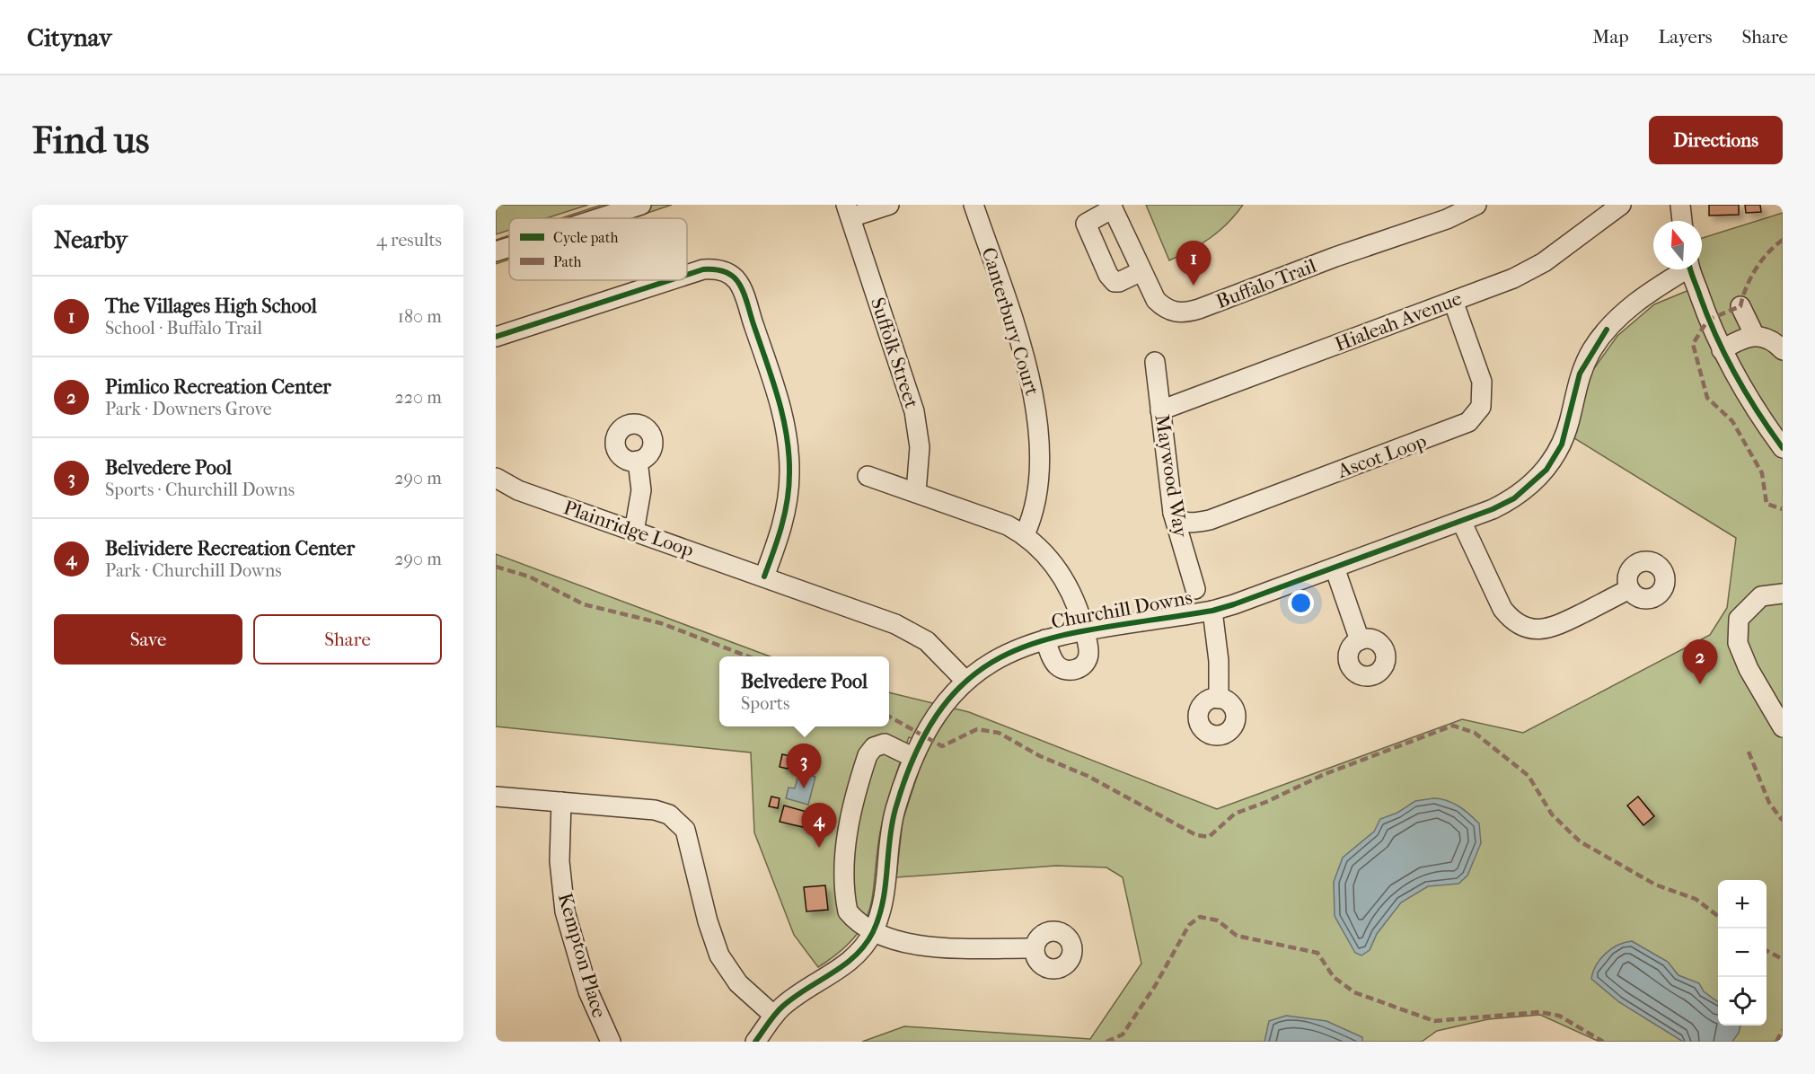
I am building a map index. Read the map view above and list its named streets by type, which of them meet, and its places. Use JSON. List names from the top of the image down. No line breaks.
{"streets":{"street":["Buffalo Trail","Canterbury Court","Hialeah Avenue","Suffolk Street","Ascot Loop","Maywood Way","Plainridge Loop","Churchill Downs","Kempton Place"]},"crossings":[["Hialeah Avenue","Ascot Loop"],["Hialeah Avenue","Maywood Way"],["Ascot Loop","Maywood Way"],["Plainridge Loop","Churchill Downs"]],"legend":["Cycle path","Path"],"north":"top","page":{"header":"Citynav","nav":["Map","Layers","Share"],"buttons":["Directions",["Save","Share"]],"title":"Find us","heading":["Nearby","4 results"],"pins":["1","2","3","4"],"list":[{"mark":"1","name":"The Villages High School","note":"School · Buffalo Trail","value":"180 m"},{"mark":"2","name":"Pimlico Recreation Center","note":"Park · Downers Grove","value":"220 m"},{"mark":"3","name":"Belvedere Pool","note":"Sports · Churchill Downs","value":"290 m"},{"mark":"4","name":"Belividere Recreation Center","note":"Park · Churchill Downs","value":"290 m"}],"popup":["Belvedere Pool","Sports"],"map_buttons":["+","−"]}}
